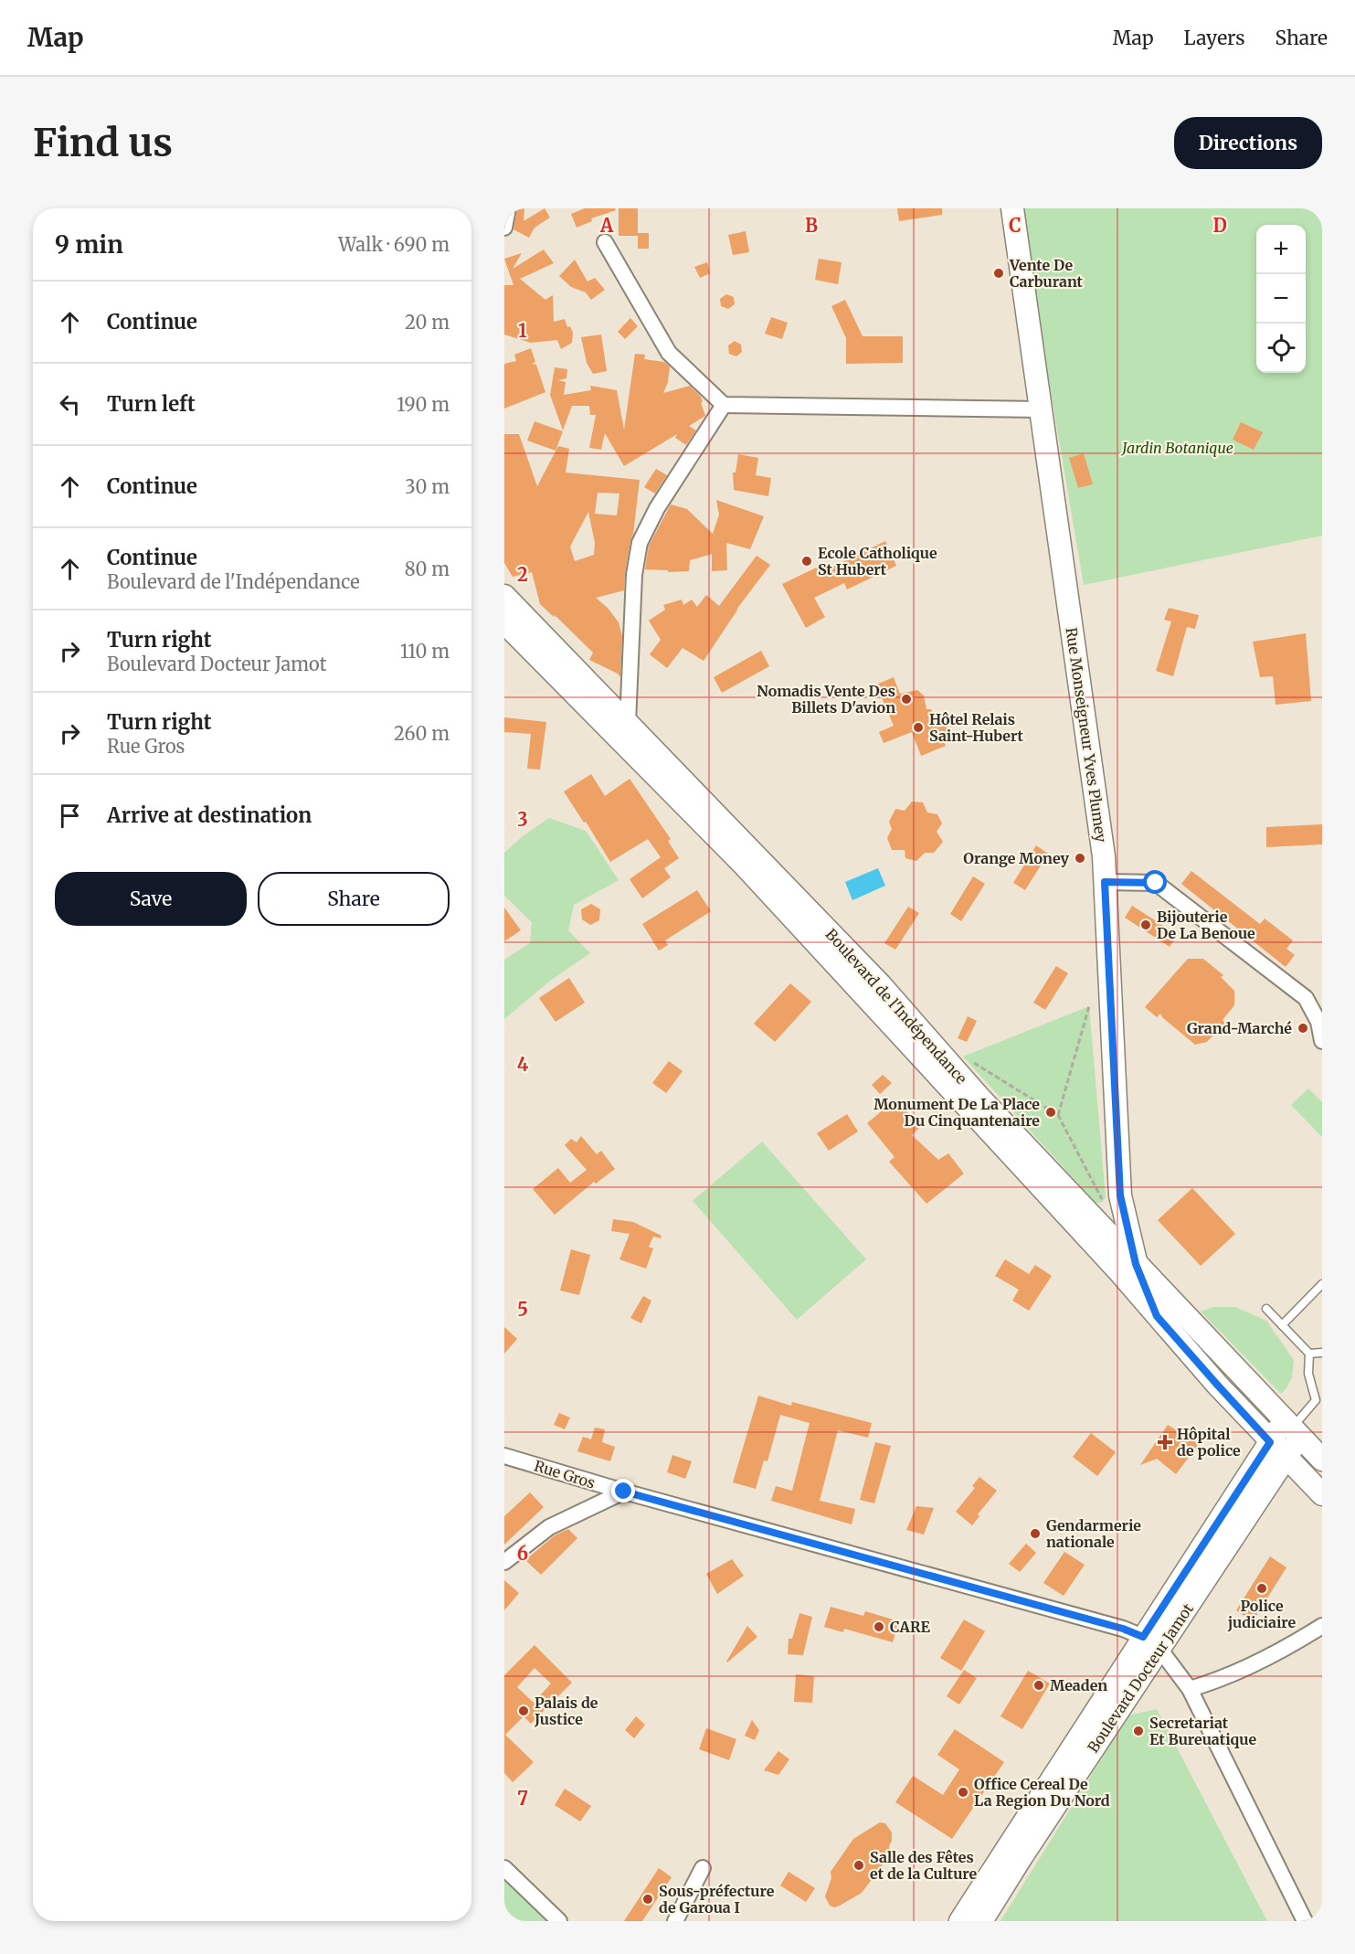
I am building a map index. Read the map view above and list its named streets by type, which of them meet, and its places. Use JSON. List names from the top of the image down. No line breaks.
{"streets":{"main road":["Rue Monseigneur Yves Plumey","Boulevard de l'Indépendance","Boulevard Docteur Jamot"],"street":["Rue Gros"]},"crossings":[["Rue Monseigneur Yves Plumey","Boulevard de l'Indépendance"],["Boulevard de l'Indépendance","Boulevard Docteur Jamot"],["Rue Gros","Boulevard Docteur Jamot"]],"parks":["Jardin Botanique"],"places":{"other":["Vente De Carburant","Ecole Catholique St Hubert","Nomadis Vente Des Billets D'avion","Hôtel Relais Saint-Hubert","Orange Money","Bijouterie De La Benoue","Grand-Marché","Monument De La Place Du Cinquantenaire","Gendarmerie nationale","Police judiciaire","CARE","Meaden","Palais de Justice","Secretariat Et Bureuatique","Office Cereal De La Region Du Nord","Salle des Fêtes et de la Culture","Sous-préfecture de Garoua I"],"health":["Hôpital de police"]},"page":{"header":"Map","nav":["Map","Layers","Share"],"buttons":["Directions",["Save","Share"]],"title":"Find us","heading":["9 min","Walk · 690 m"],"map_buttons":["+","−"],"list":[["Continue","20 m"],["Turn left","190 m"],["Continue","30 m"],["Continue","Boulevard de l'Indépendance","80 m"],["Turn right","Boulevard Docteur Jamot","110 m"],["Turn right","Rue Gros","260 m"],"Arrive at destination"]},"grid":{"columns":["A","B","C","D"],"rows":["1","2","3","4","5","6","7"]}}
